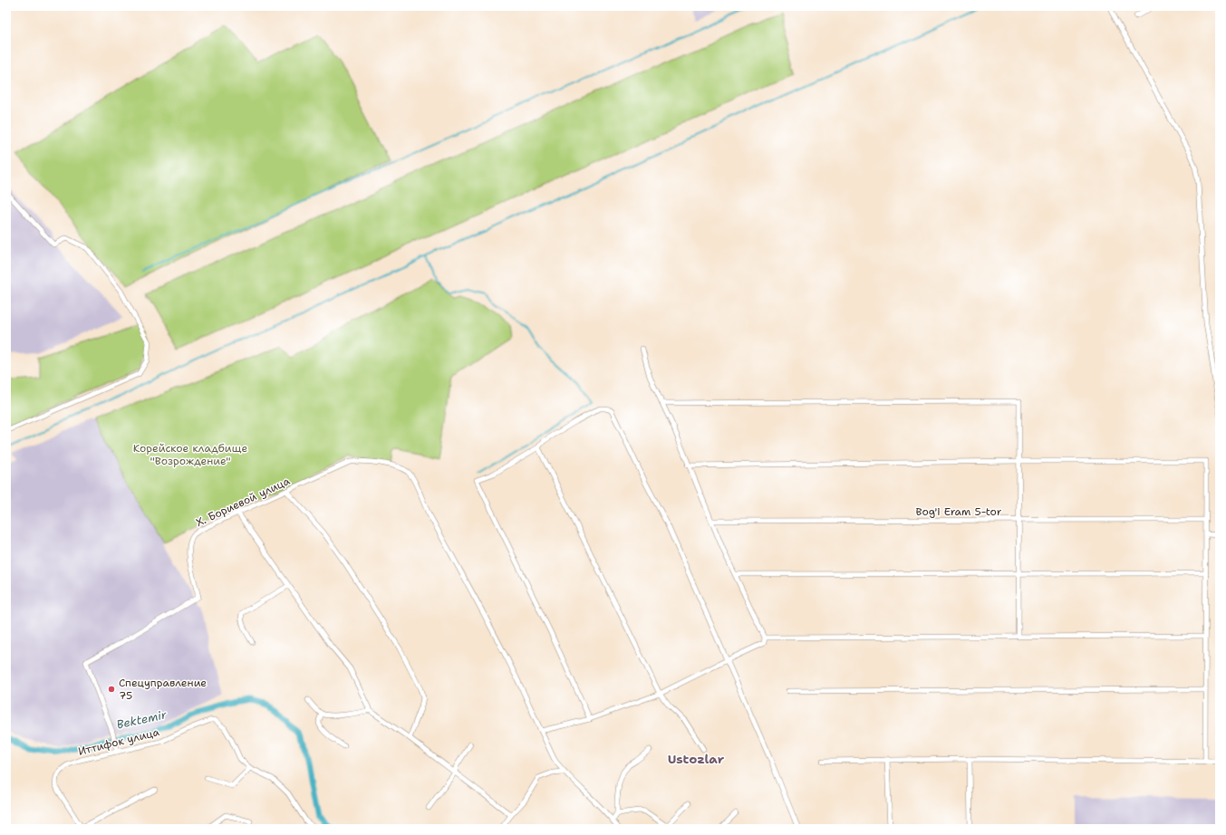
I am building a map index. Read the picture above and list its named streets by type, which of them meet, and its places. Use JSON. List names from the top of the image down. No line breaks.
{"streets":{"street":["Х. Бориевой улица","Bog'i Eram 5-tor","Иттифок улица"]},"crossings":[["Х. Бориевой улица","Иттифок улица"]],"districts":["Ustozlar"],"water":["Bektemir"],"parks":["Корейское кладбище \"Возрождение\""],"places":["Спецуправление 75"]}
